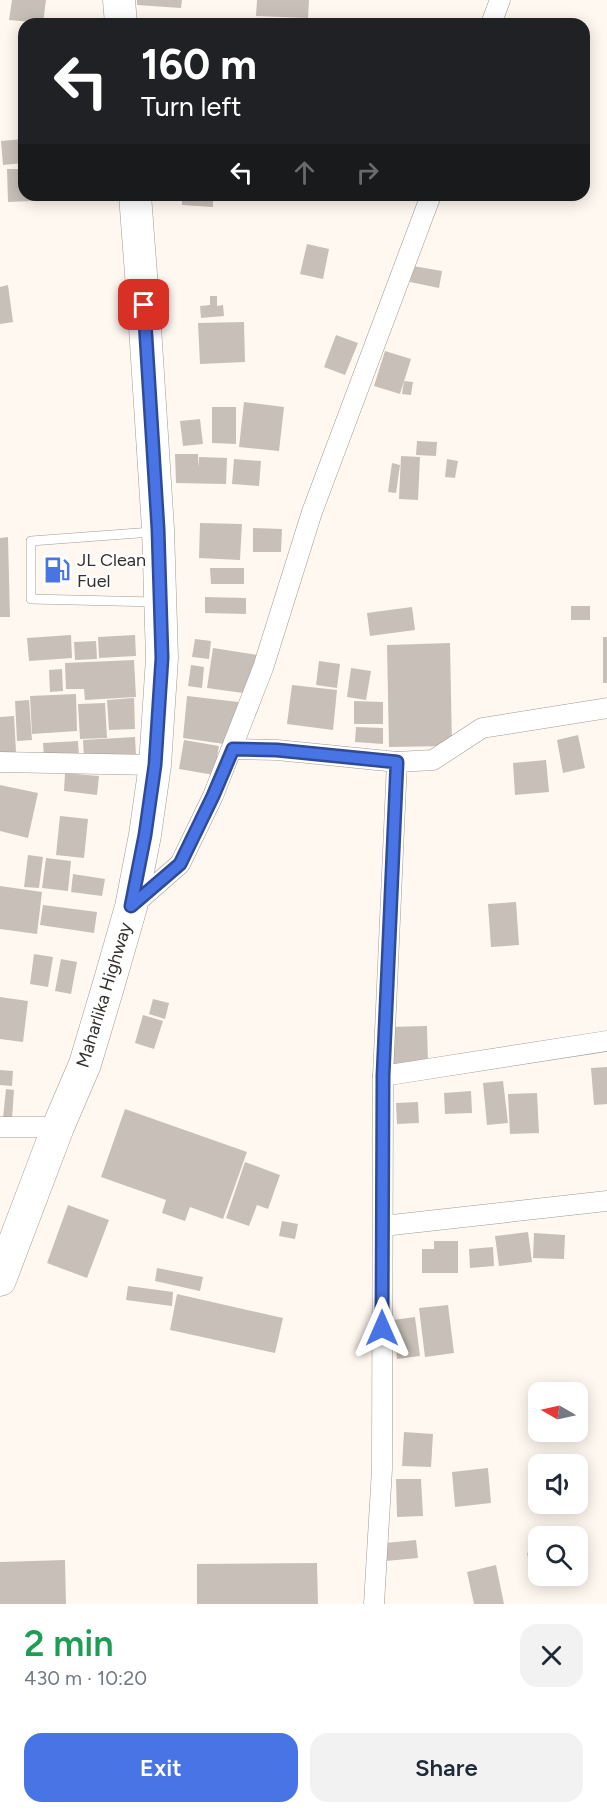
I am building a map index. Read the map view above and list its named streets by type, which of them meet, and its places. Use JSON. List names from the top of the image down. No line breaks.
{"streets":{"main road":["Maharlika Highway"]},"places":{"fuel station":["JL Clean Fuel"]},"north":"left","page":{"turn":["160 m","Turn left"],"heading":["2 min","430 m · 10:20"],"buttons":["Exit","Share"]}}
